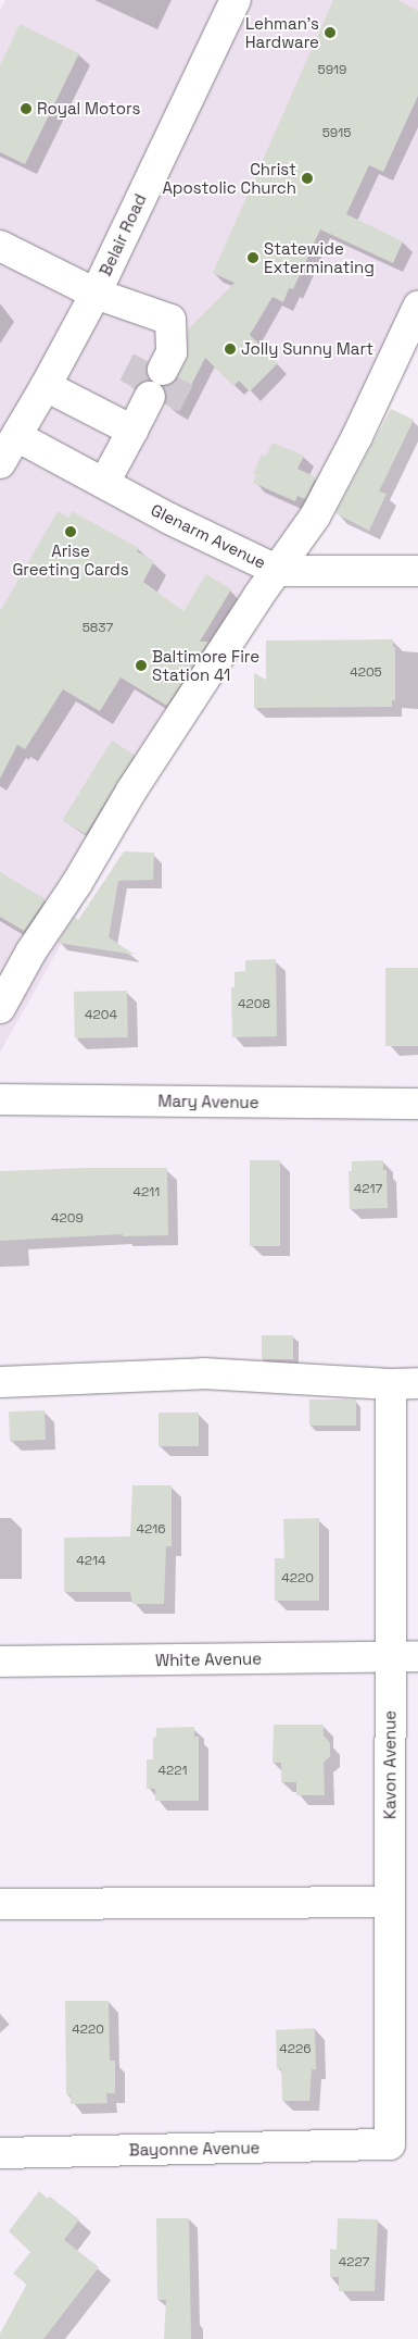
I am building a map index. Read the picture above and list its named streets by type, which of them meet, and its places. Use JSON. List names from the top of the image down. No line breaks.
{"streets":{"street":["Belair Road","Glenarm Avenue","Mary Avenue","White Avenue","Kavon Avenue","Bayonne Avenue"]},"crossings":[["Belair Road","Glenarm Avenue"],["White Avenue","Kavon Avenue"],["Kavon Avenue","Bayonne Avenue"]],"places":["Lehman's Hardware","Royal Motors","Christ Apostolic Church","Statewide Exterminating","Jolly Sunny Mart","Arise Greeting Cards","Baltimore Fire Station 41"],"house_numbers":["5919","5915","5837","4205","4208","4204","4217","4211","4209","4216","4214","4220","4221","4220","4226","4227"]}
